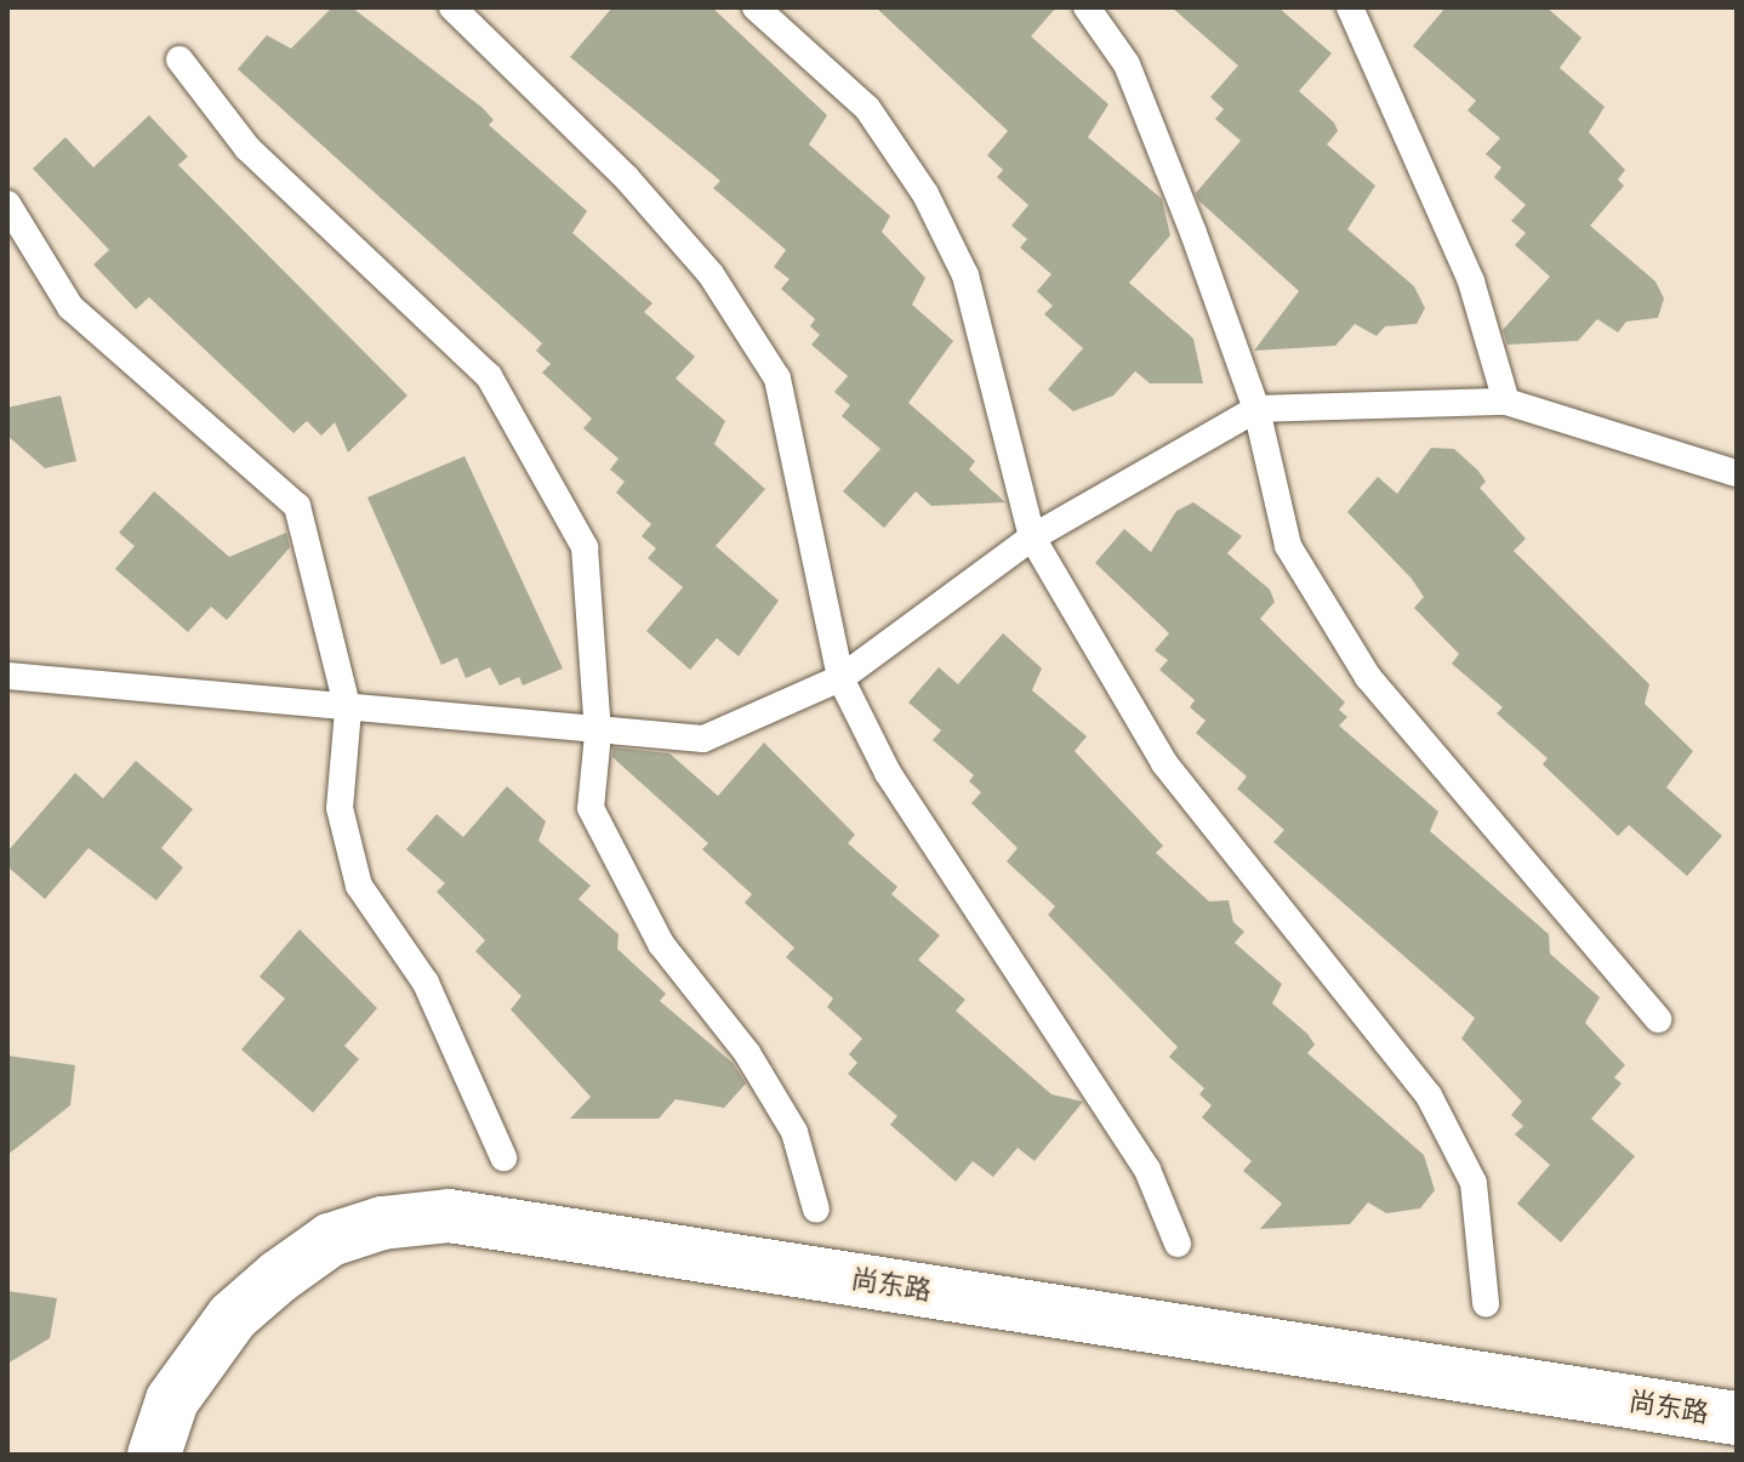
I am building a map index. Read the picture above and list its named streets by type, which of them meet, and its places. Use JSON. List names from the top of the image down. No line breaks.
{"streets":{"street":["尚东路"]}}
